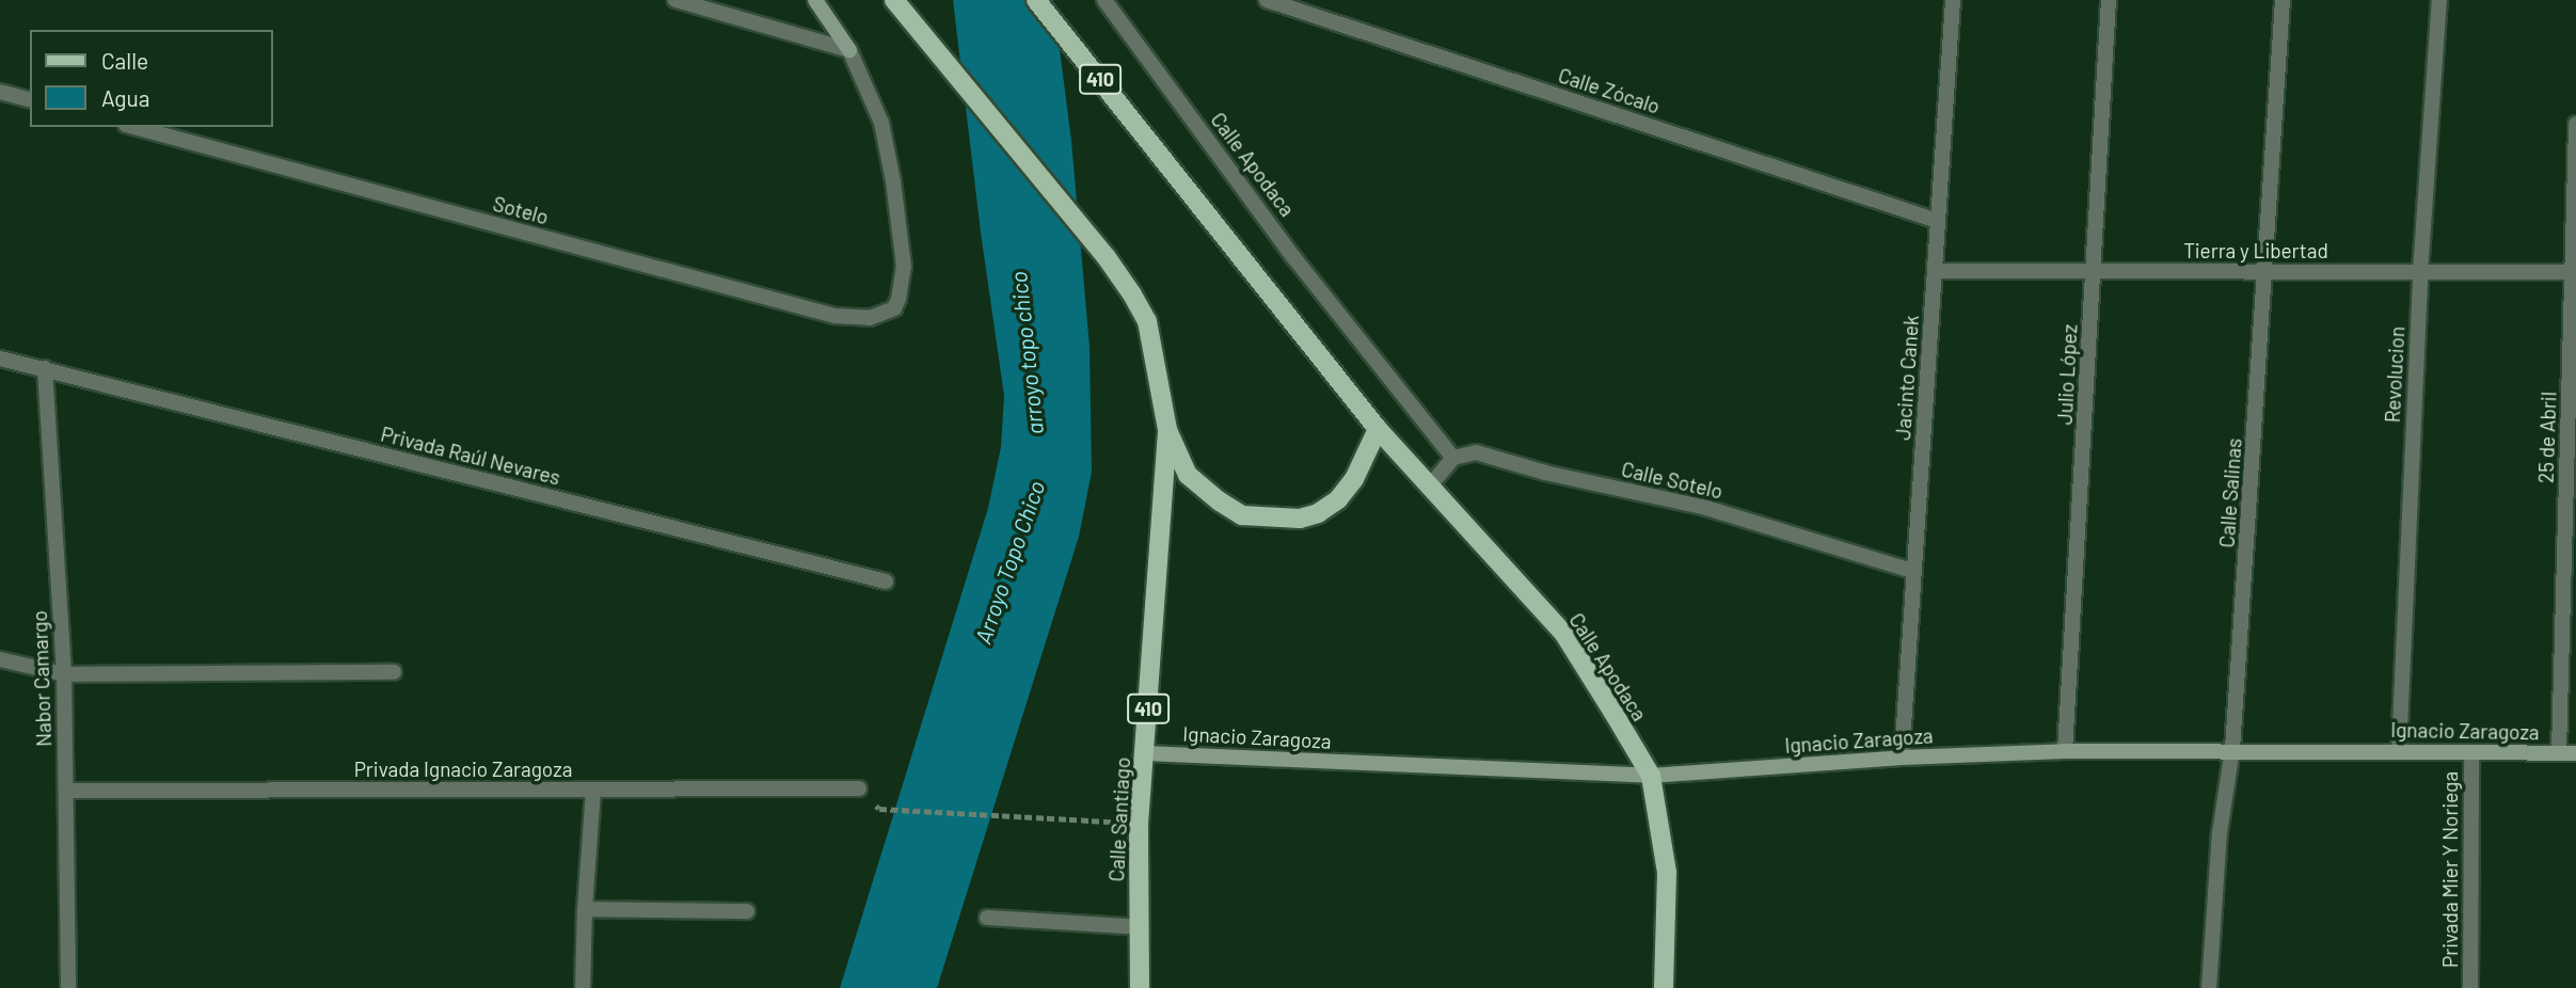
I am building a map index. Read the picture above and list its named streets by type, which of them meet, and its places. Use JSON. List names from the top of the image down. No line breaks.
{"streets":{"main road":["410","Calle Apodaca","Calle Santiago"],"street":["Calle Zócalo","Sotelo","Tierra y Libertad","Julio López","Revolucion","Jacinto Canek","25 de Abril","Privada Raúl Nevares","Calle Sotelo","Calle Salinas","Nabor Camargo","Ignacio Zaragoza","Privada Ignacio Zaragoza","Privada Mier Y Noriega"]},"crossings":[["410","Calle Apodaca"],["410","Calle Santiago"],["Calle Zócalo","Jacinto Canek"],["Calle Apodaca","Calle Sotelo"],["Calle Apodaca","Ignacio Zaragoza"],["Tierra y Libertad","Julio López"],["Tierra y Libertad","Revolucion"],["Tierra y Libertad","Jacinto Canek"],["Tierra y Libertad","25 de Abril"],["Tierra y Libertad","Calle Salinas"],["Julio López","Ignacio Zaragoza"],["Revolucion","Ignacio Zaragoza"],["Jacinto Canek","Calle Sotelo"],["Jacinto Canek","Ignacio Zaragoza"],["25 de Abril","Ignacio Zaragoza"],["Privada Raúl Nevares","Nabor Camargo"],["Calle Salinas","Ignacio Zaragoza"],["Nabor Camargo","Privada Ignacio Zaragoza"],["Ignacio Zaragoza","Calle Santiago"],["Ignacio Zaragoza","Privada Mier Y Noriega"]],"water":["arroyo topo chico","Arroyo Topo Chico"],"legend":["Calle","Agua"]}
